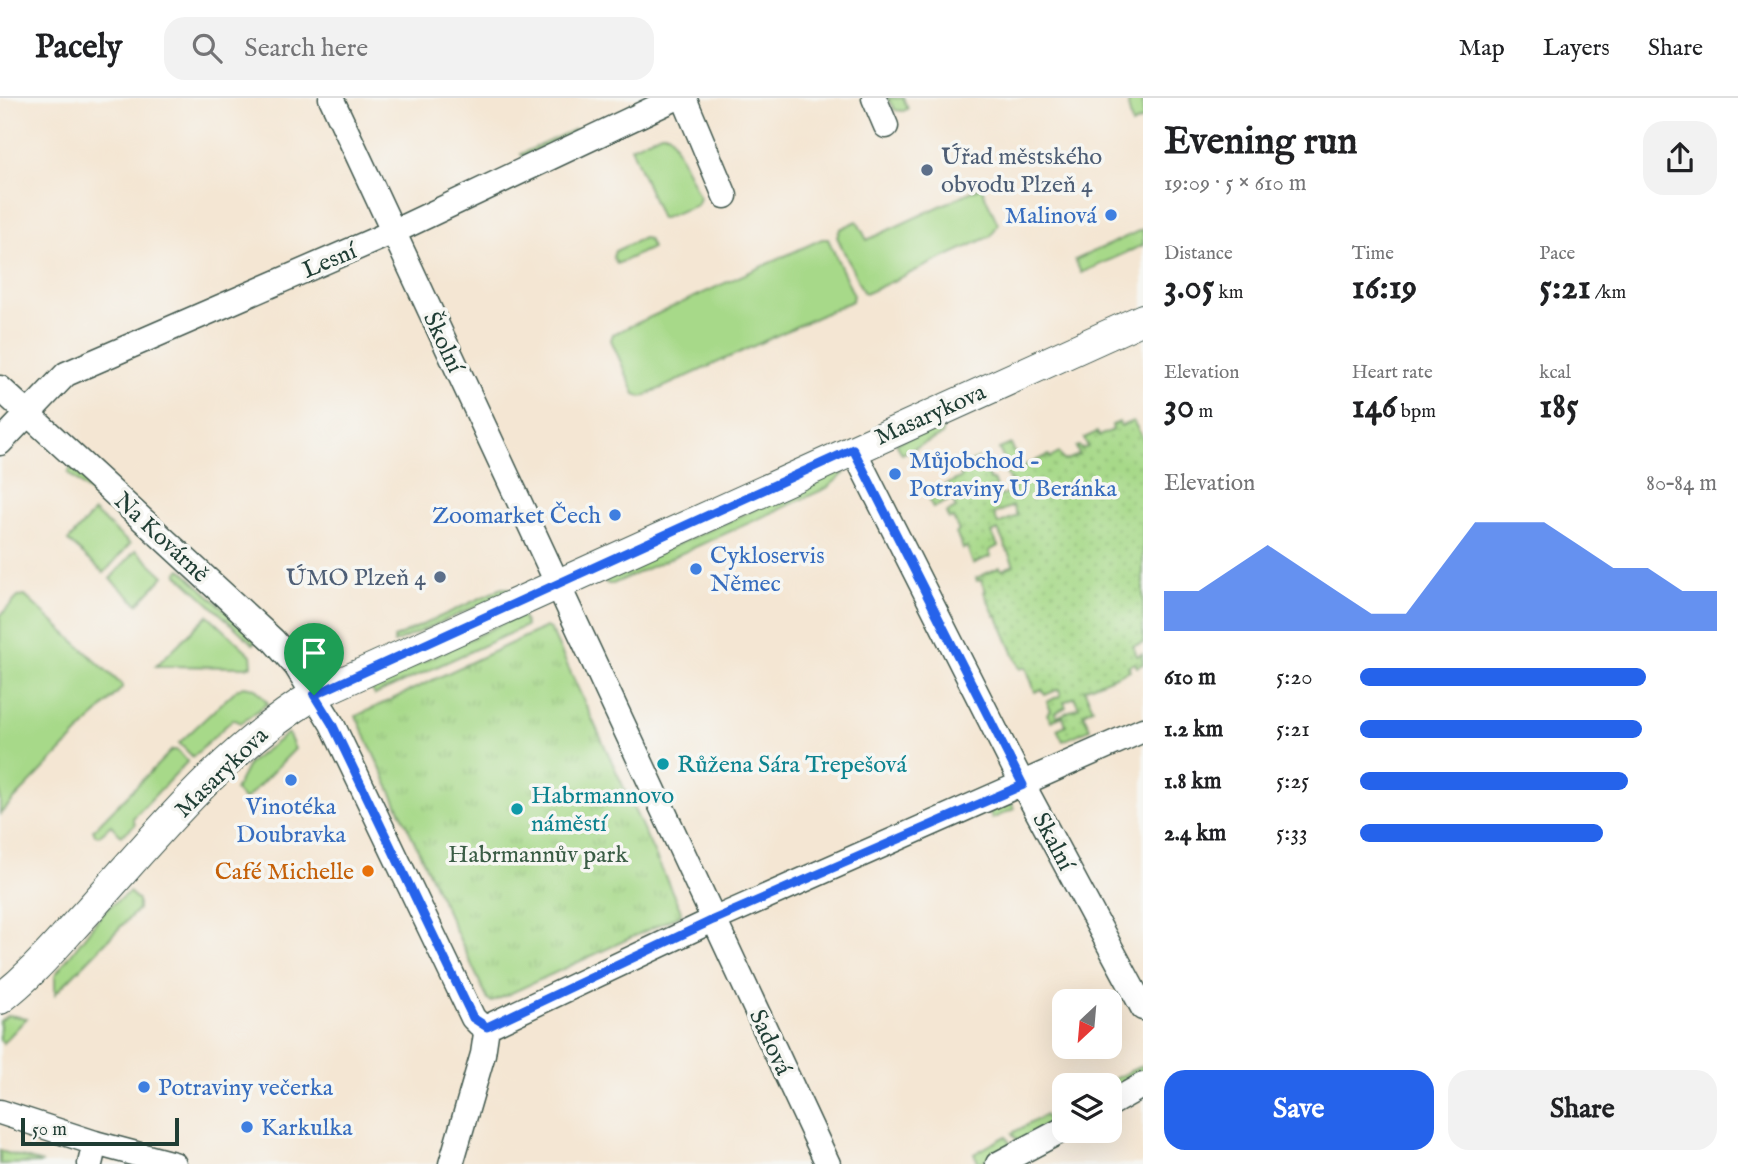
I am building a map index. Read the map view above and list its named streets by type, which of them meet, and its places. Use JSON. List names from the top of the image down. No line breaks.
{"streets":{"main road":["Masarykova"],"street":["Lesní","Školní","Na Kovárně","Skalní","Sadová"]},"crossings":[["Lesní","Školní"],["Lesní","Na Kovárně"],["Školní","Masarykova"],["Masarykova","Na Kovárně"],["Masarykova","Skalní"]],"parks":["Habrmannův park"],"places":["Úřad městského obvodu Plzeň 4","Malinová","Můjobchod - Potraviny U Beránka","Zoomarket Čech","Cykloservis Němec","ÚMO Plzeň 4","Růžena Sára Trepešová","Vinotéka Doubravka","Habrmannovo náměstí","Café Michelle","Potraviny večerka","Karkulka"],"scale_bar":"50 m","north":"bottom left","page":{"header":"Pacely","search":"Search here","nav":["Map","Layers","Share"],"heading":["Evening run","19:09 · 5 × 610 m"],"stats":[["Distance","3.05 km"],["Time","16:19"],["Pace","5:21 /km"],["Elevation","30 m"],["Heart rate","146 bpm"],["kcal","185"]],"chart":["Elevation","80–84 m"],"list":[{"name":"610 m","note":"5:20"},{"name":"1.2 km","note":"5:21"},{"name":"1.8 km","note":"5:25"},{"name":"2.4 km","note":"5:33"}],"buttons":["Save","Share"],"scale":"50 m"}}
